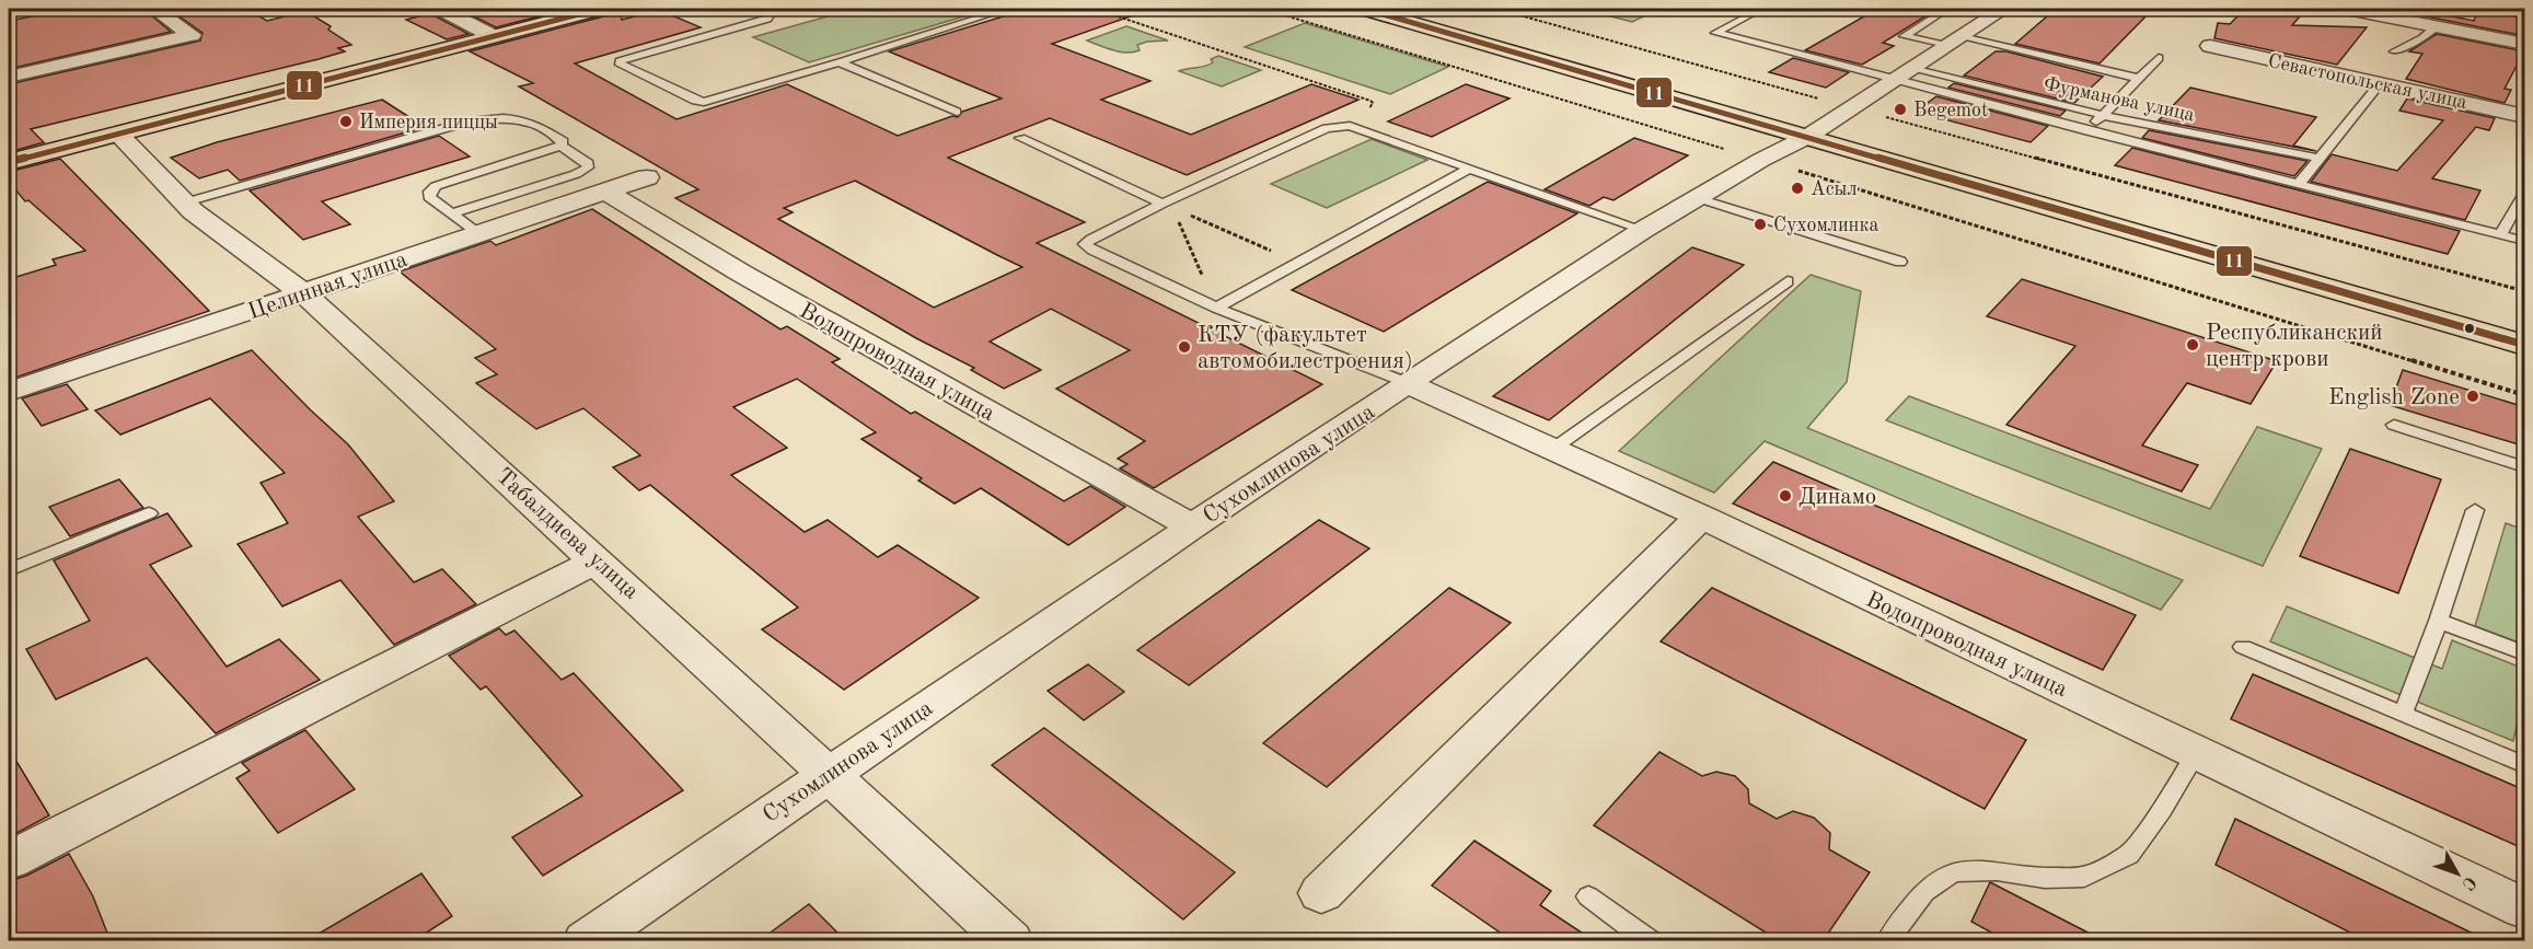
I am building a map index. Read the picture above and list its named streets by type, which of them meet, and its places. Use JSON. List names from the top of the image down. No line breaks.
{"streets":{"street":["Севастопольская улица","Целинная улица","Водопроводная улица","Сухомлинова улица","Табалдиева улица"],"lane":["Фурманова улица"]},"crossings":[["Фурманова улица","Сухомлинова улица"],["Целинная улица","Водопроводная улица"],["Целинная улица","Табалдиева улица"],["Водопроводная улица","Сухомлинова улица"],["Сухомлинова улица","Табалдиева улица"]],"places":["Begemot","Империя пиццы","Асыл","Сухомлинка","Республиканский центр крови","КТУ (факультет автомобилестроения)","English Zone","Динамо"],"lines":["transit line 11"],"north":"bottom right"}
